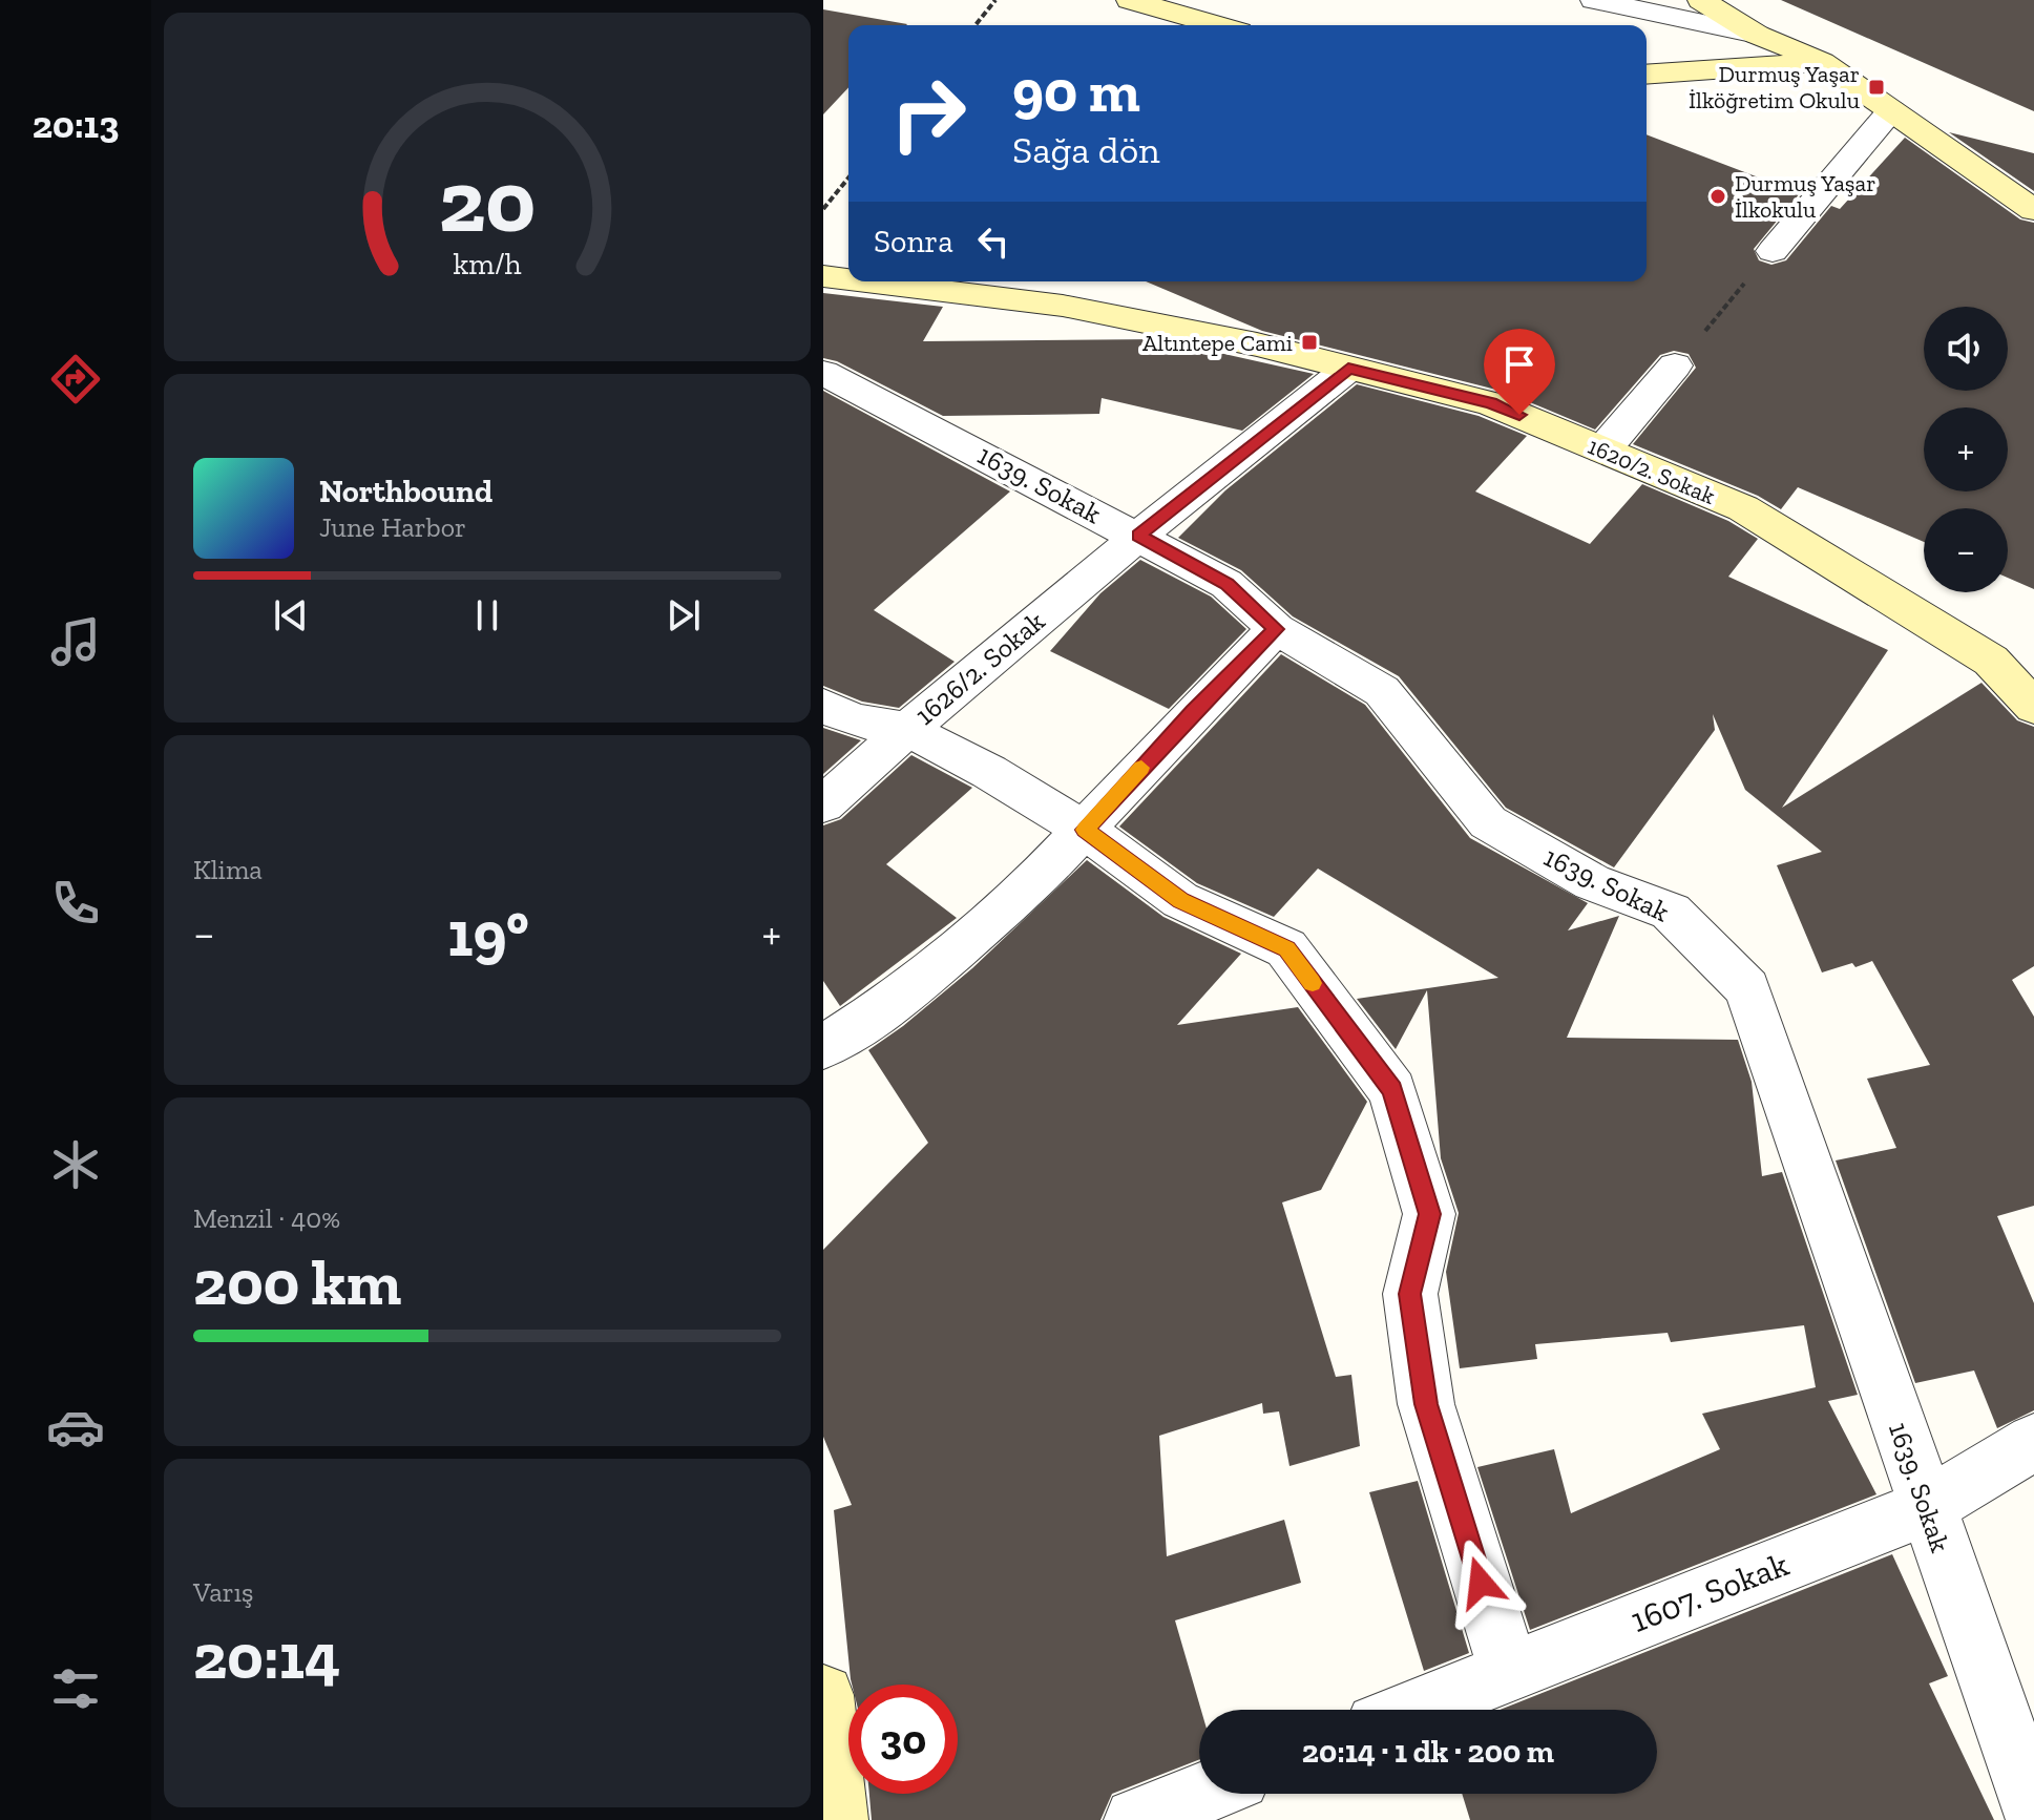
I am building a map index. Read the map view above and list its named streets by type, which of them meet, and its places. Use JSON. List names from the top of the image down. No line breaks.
{"streets":{"main road":["1620/2. Sokak"],"street":["1639. Sokak","1626/2. Sokak","1607. Sokak"]},"crossings":[["1620/2. Sokak","1626/2. Sokak"],["1639. Sokak","1626/2. Sokak"],["1639. Sokak","1607. Sokak"]],"places":{"transit":["Durmuş Yaşar İlköğretim Okulu","Altıntepe Cami"],"other":["Durmuş Yaşar İlkokulu"]},"page":{"tabs":"20:13","turn":["90 m","Sağa dön"],"then":"Sonra","map_buttons":["+","−"],"song":["Northbound","June Harbor"],"tile":["Klima",["Menzil · 40%","200 km"],["Varış","20:14"]],"heat":["−","19°","+"],"limit":"30","trip":"20:14 · 1 dk · 200 m","gauge":["20","km/h"]}}
